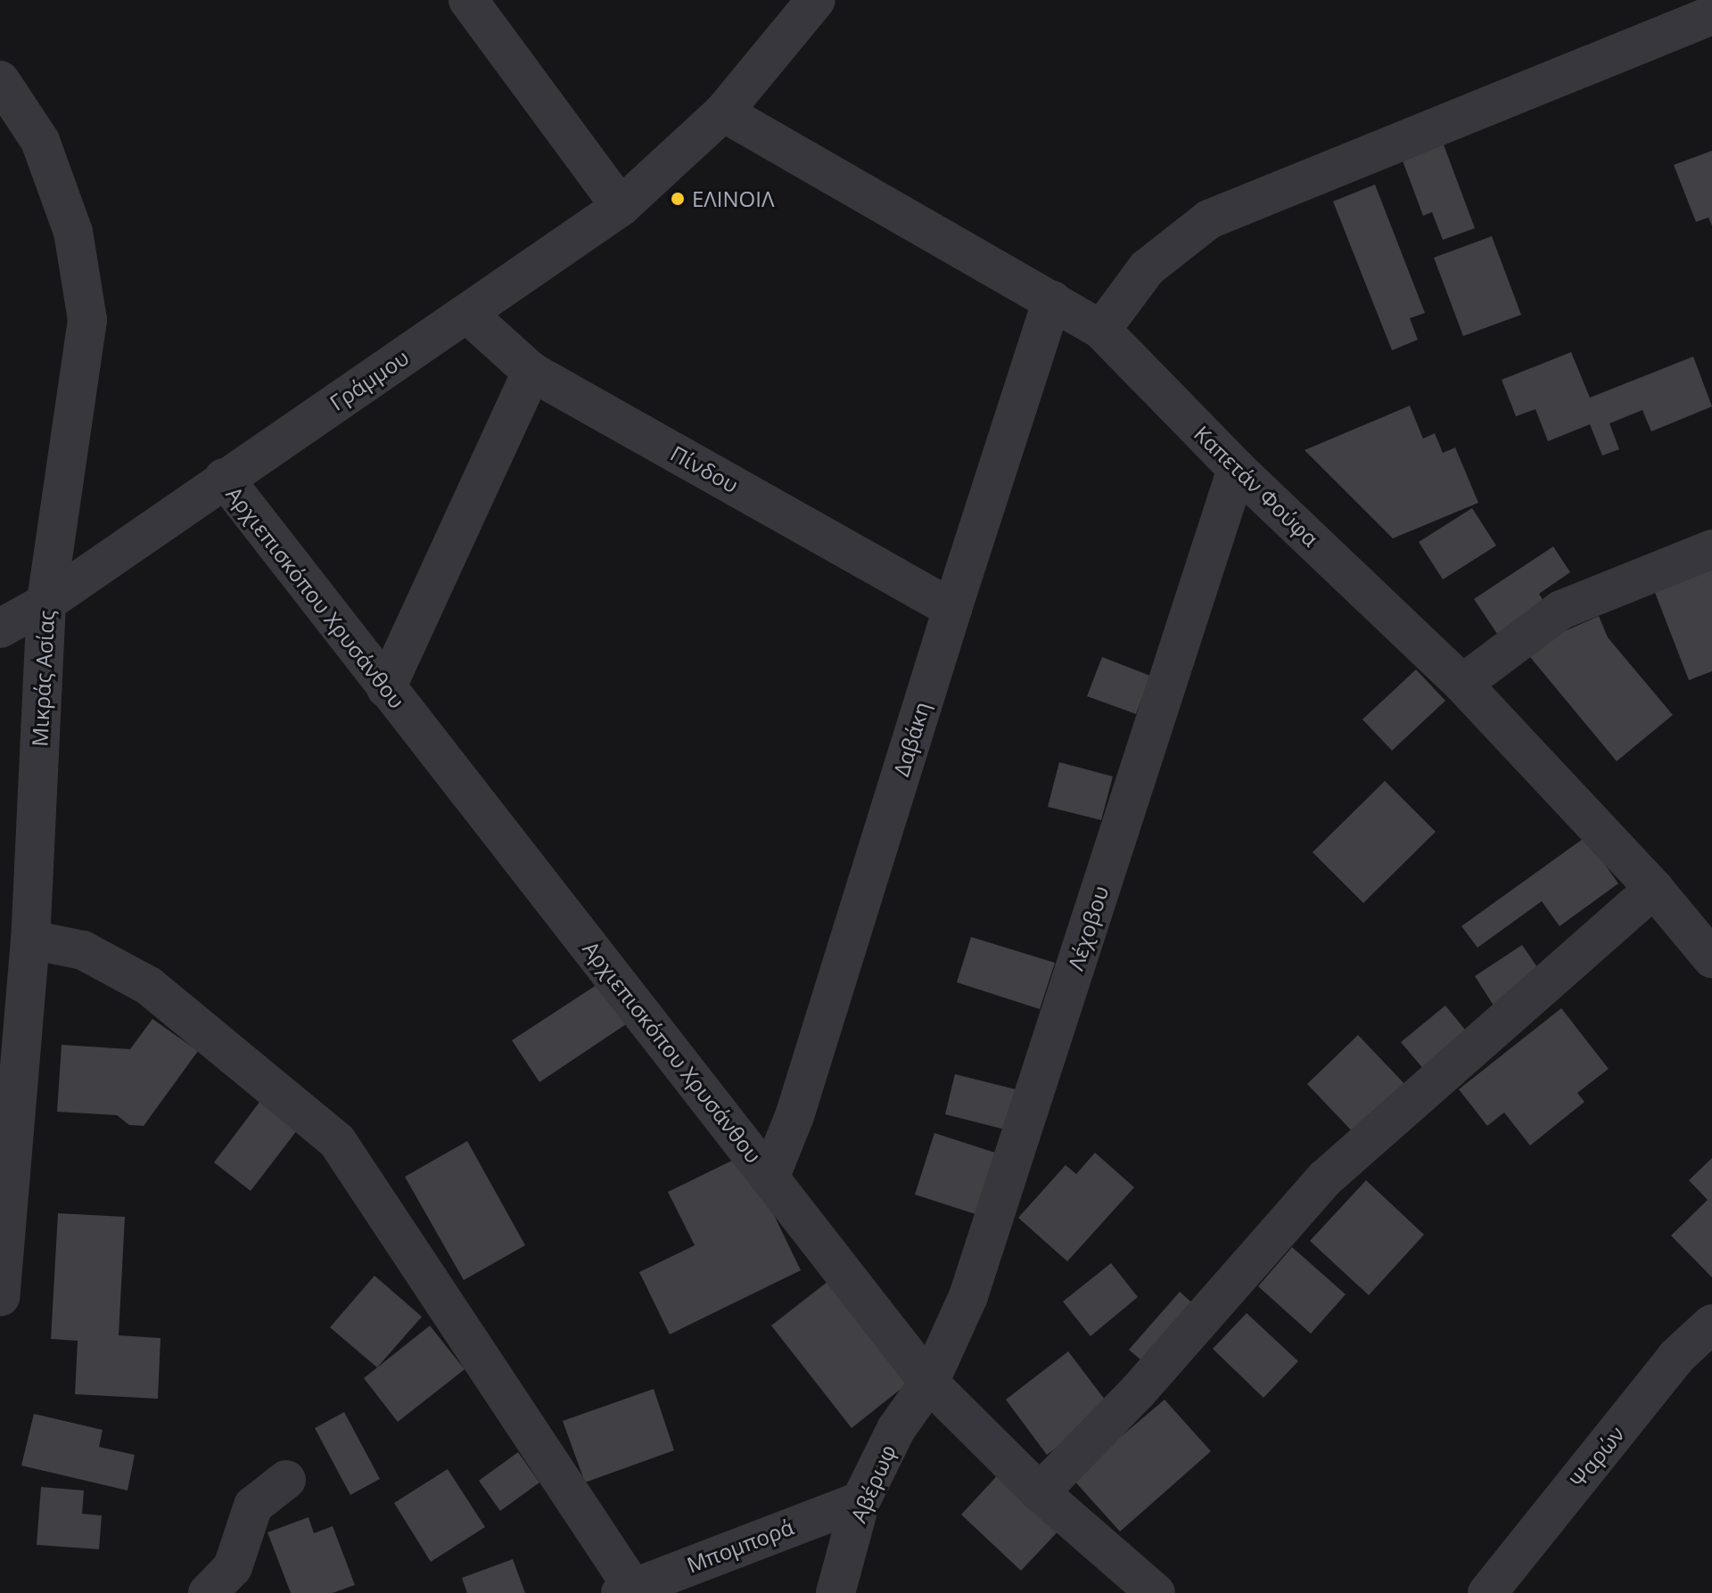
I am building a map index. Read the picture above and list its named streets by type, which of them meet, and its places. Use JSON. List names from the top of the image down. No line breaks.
{"streets":{"street":["Γράμμου","Πίνδου","Καπετάν Φούφα","Αρχιεπισκόπου Χρυσάνθου","Μικράς Ασίας","Δαβάκη","Λέχοβου","Ψαρών","Αβέρωφ","Μπομπορά"]},"crossings":[["Γράμμου","Πίνδου"],["Γράμμου","Καπετάν Φούφα"],["Γράμμου","Αρχιεπισκόπου Χρυσάνθου"],["Γράμμου","Μικράς Ασίας"],["Πίνδου","Δαβάκη"],["Καπετάν Φούφα","Δαβάκη"],["Καπετάν Φούφα","Λέχοβου"],["Αρχιεπισκόπου Χρυσάνθου","Δαβάκη"],["Αρχιεπισκόπου Χρυσάνθου","Λέχοβου"],["Αρχιεπισκόπου Χρυσάνθου","Αβέρωφ"],["Λέχοβου","Αβέρωφ"],["Αβέρωφ","Μπομπορά"]],"places":["ΕΛΙΝΟΙΛ"]}
